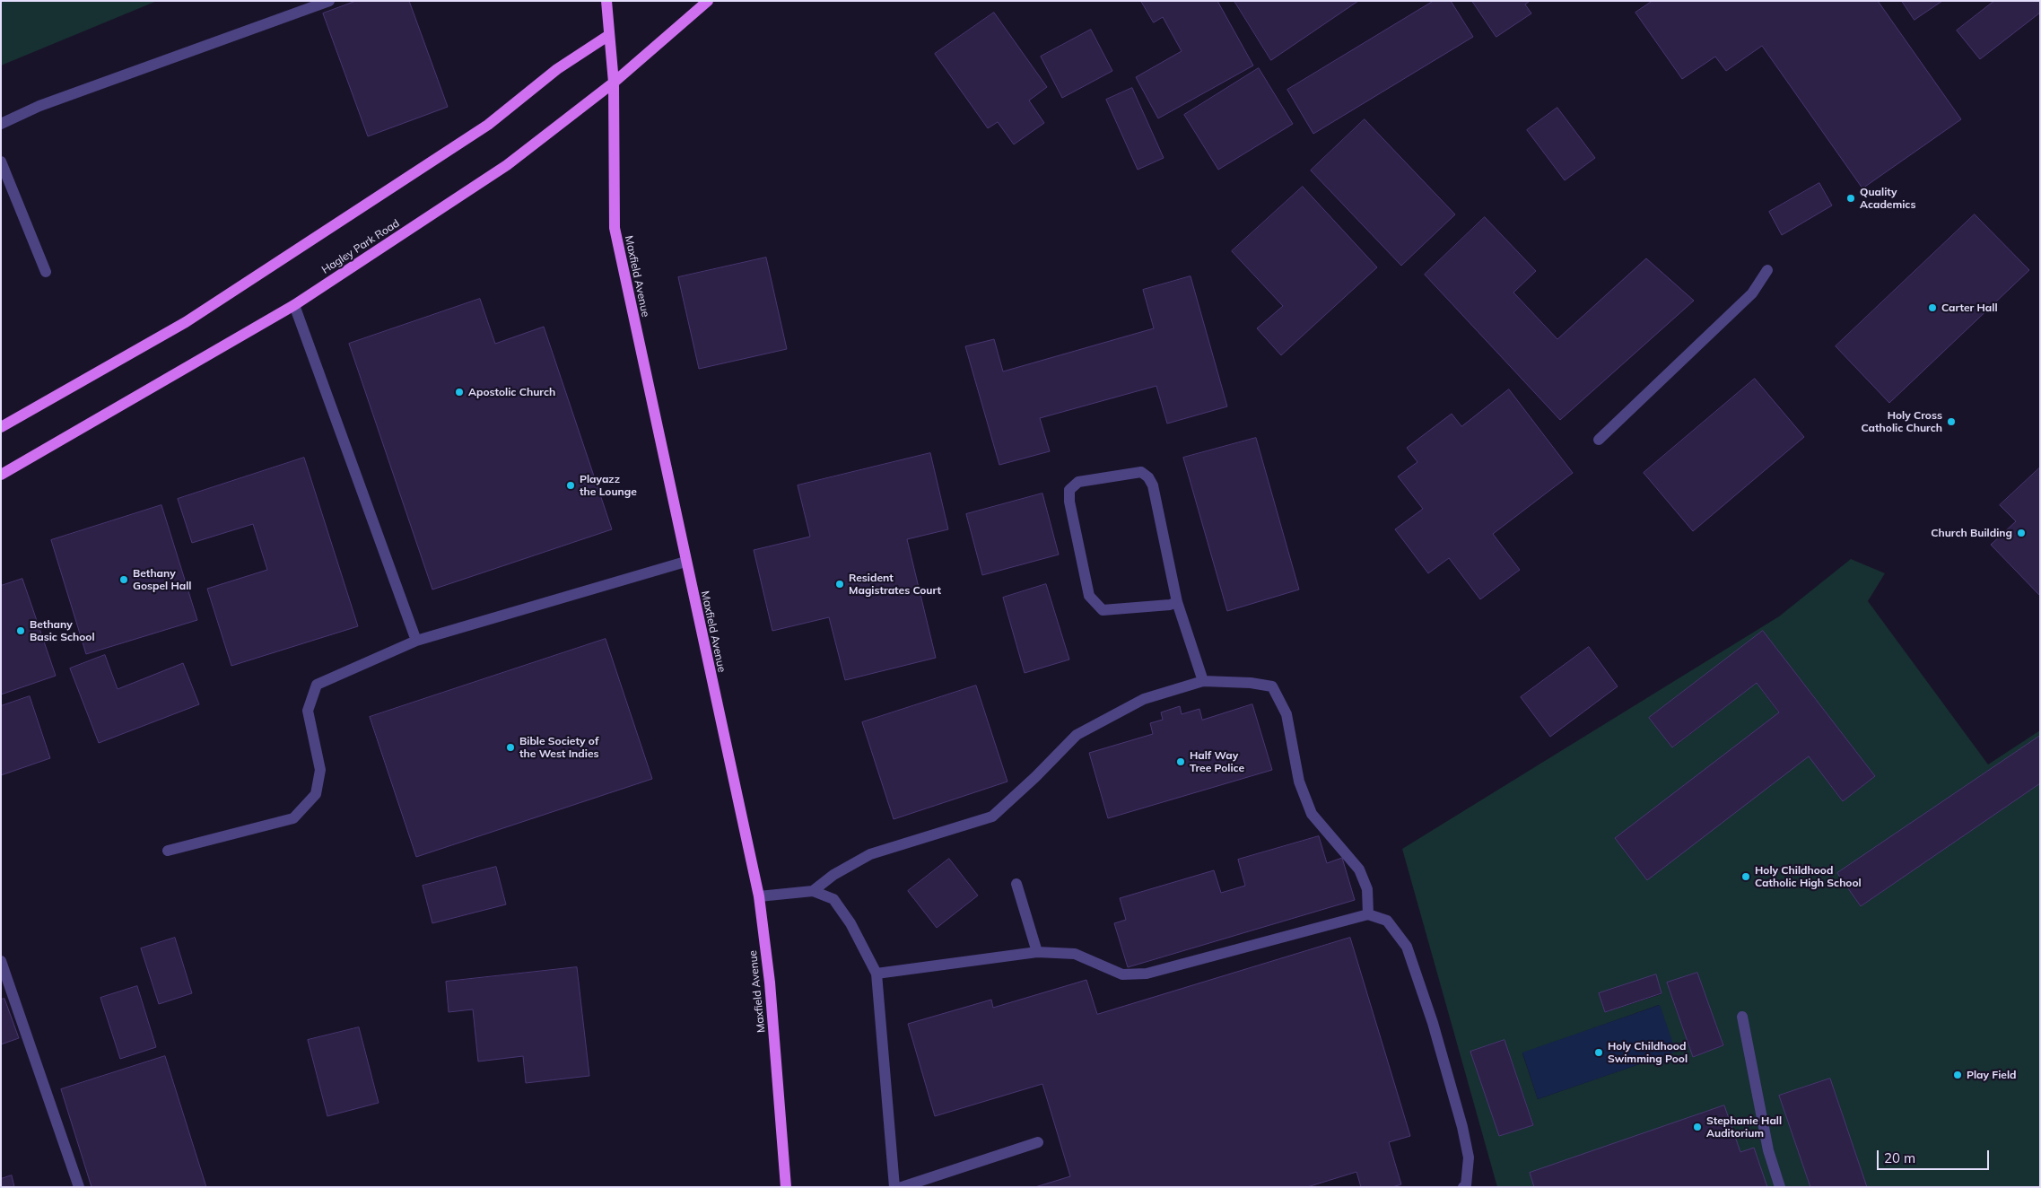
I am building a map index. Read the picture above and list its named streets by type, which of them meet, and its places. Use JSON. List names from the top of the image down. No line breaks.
{"streets":{"main road":["Hagley Park Road","Maxfield Avenue"]},"crossings":[["Hagley Park Road","Maxfield Avenue"]],"places":["Quality Academics","Carter Hall","Apostolic Church","Holy Cross Catholic Church","Playazz the Lounge","Church Building","Bethany Gospel Hall","Resident Magistrates Court","Bethany Basic School","Bible Society of the West Indies","Half Way Tree Police","Holy Childhood Catholic High School","Holy Childhood Swimming Pool","Play Field","Stephanie Hall Auditorium"],"scale_bar":"20 m"}
